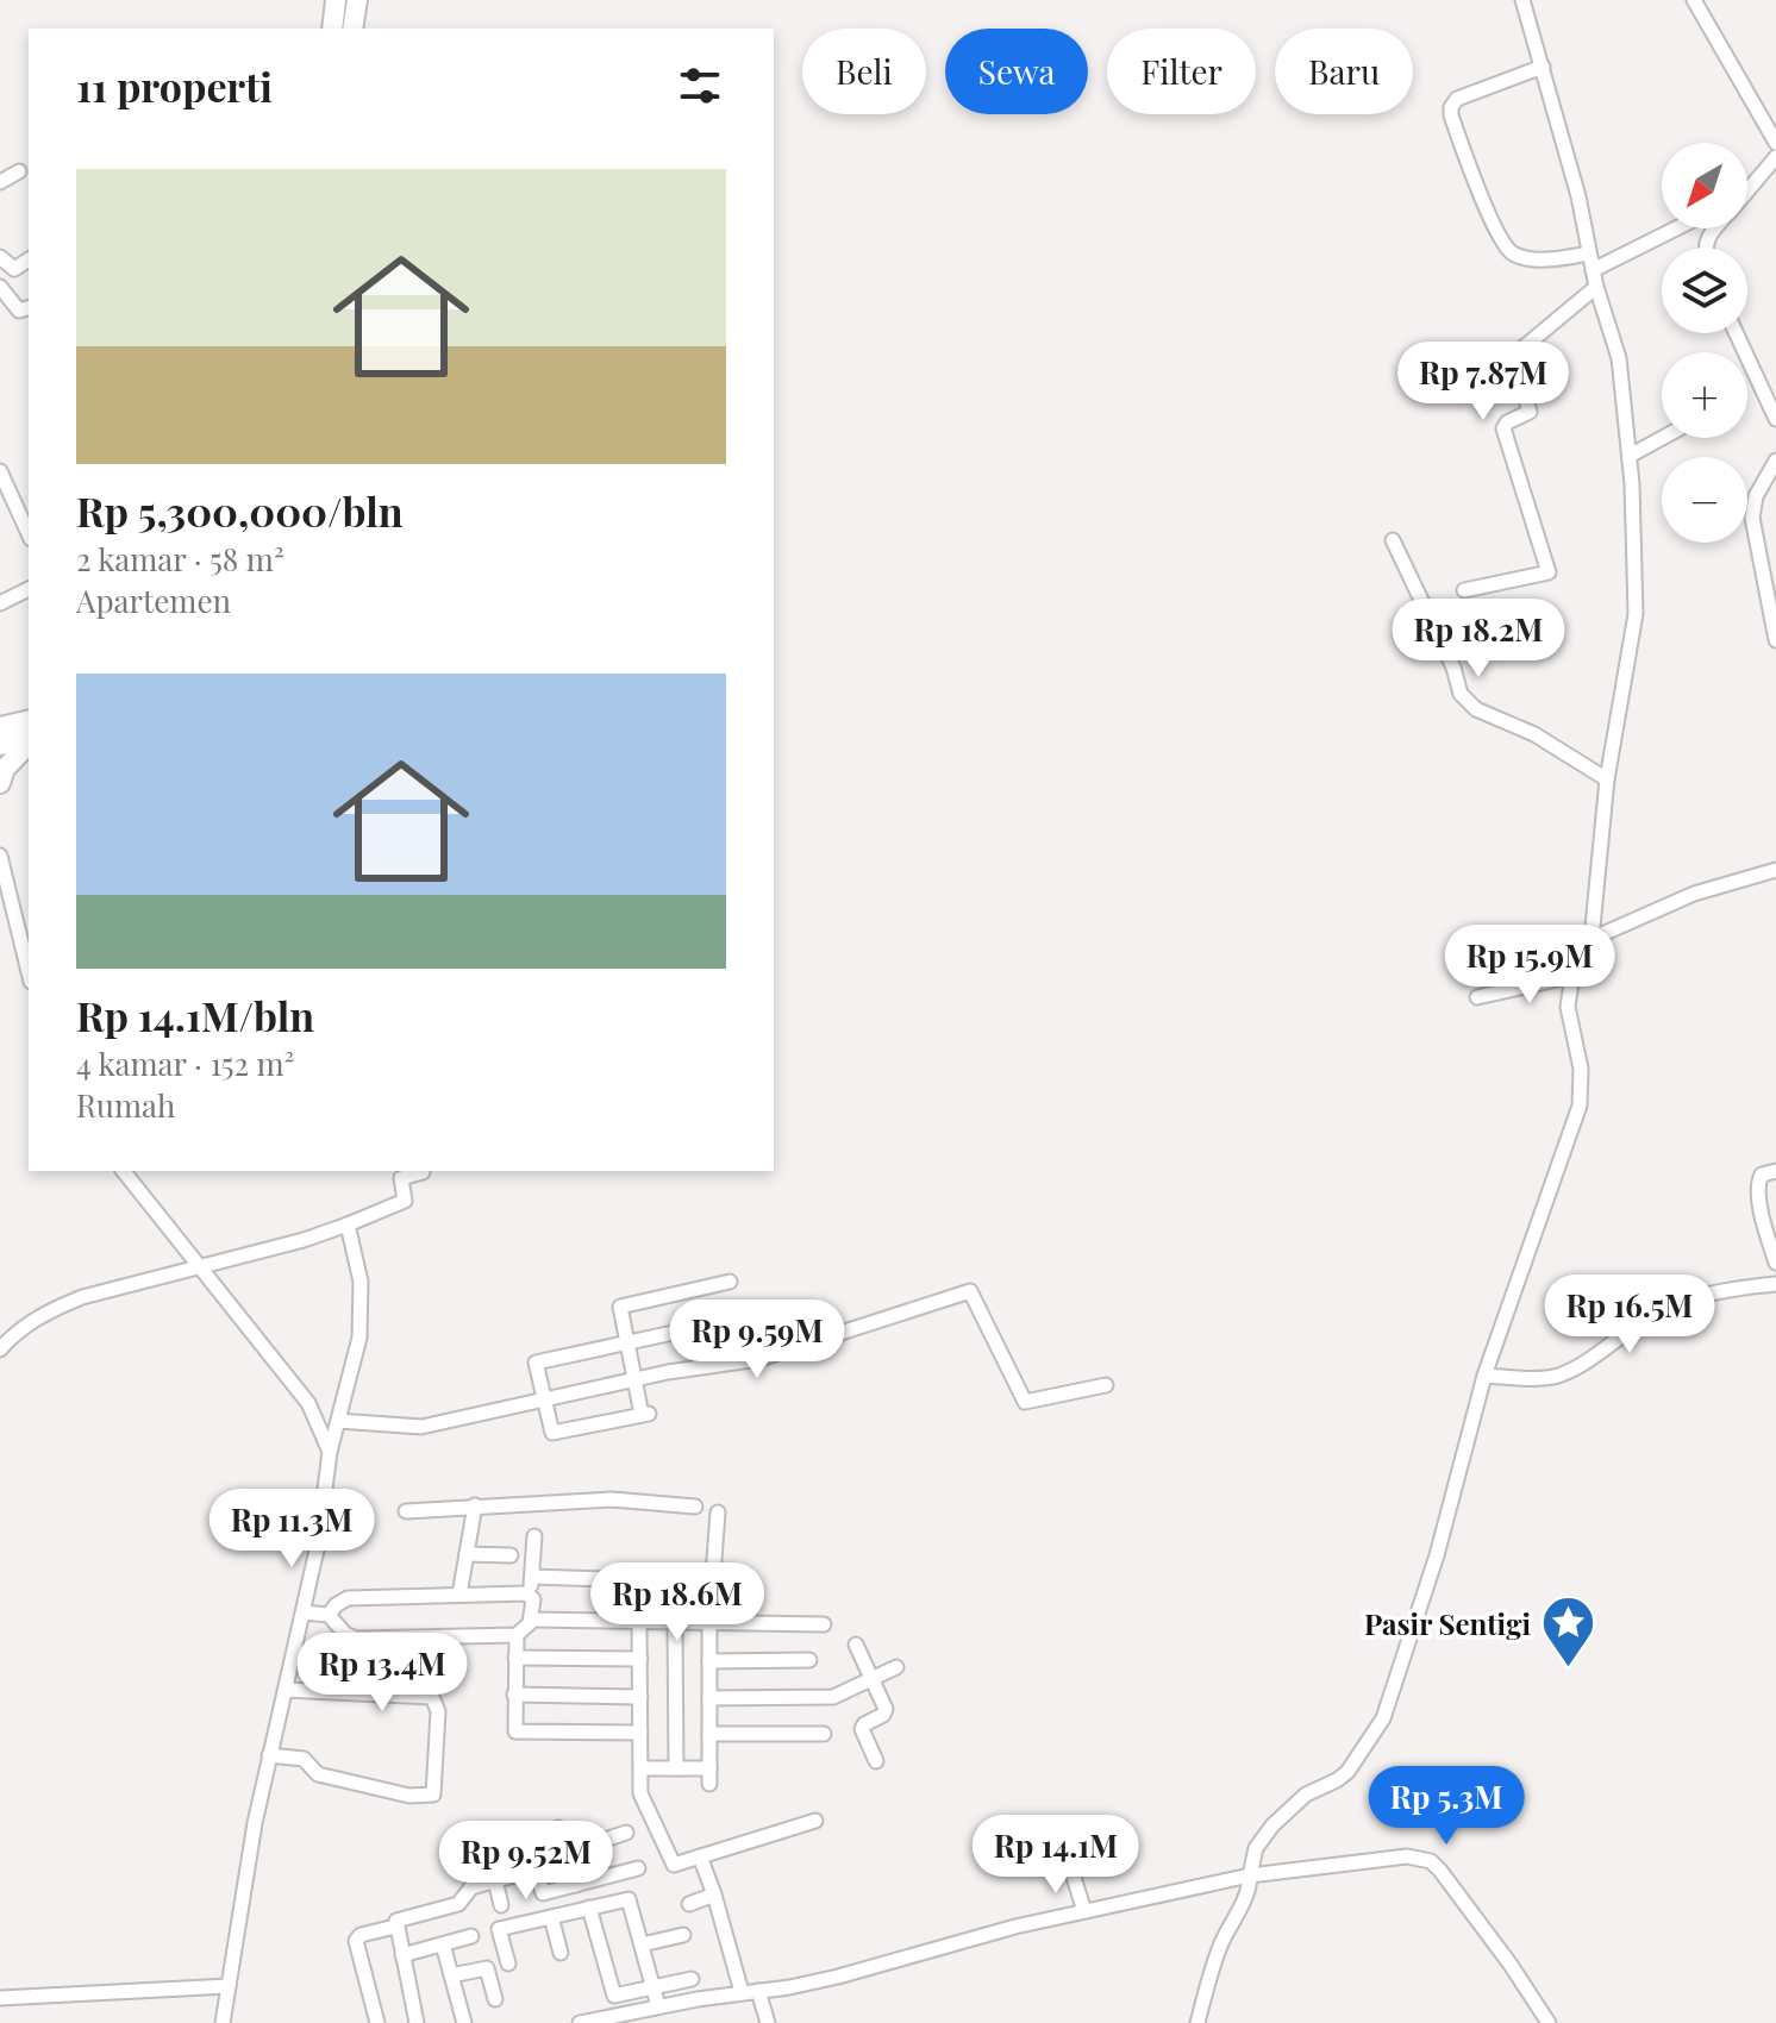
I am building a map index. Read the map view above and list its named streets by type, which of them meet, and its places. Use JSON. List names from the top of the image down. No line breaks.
{"places":{"place":["Pasir Sentigi"]},"north":"bottom left","page":{"chip":["Beli","Sewa","Filter","Baru"],"heading":"11 properti","map_buttons":["+","−"],"list":[{"name":"Rp 5,300,000/bln","note":"2 kamar · 58 m² · Apartemen"},{"name":"Rp 14.1M/bln","note":"4 kamar · 152 m² · Rumah"}],"price":["Rp 7.87M","Rp 18.2M","Rp 15.9M","Rp 16.5M","Rp 9.59M","Rp 11.3M","Rp 18.6M","Rp 13.4M","Rp 5.3M","Rp 14.1M","Rp 9.52M"]}}
